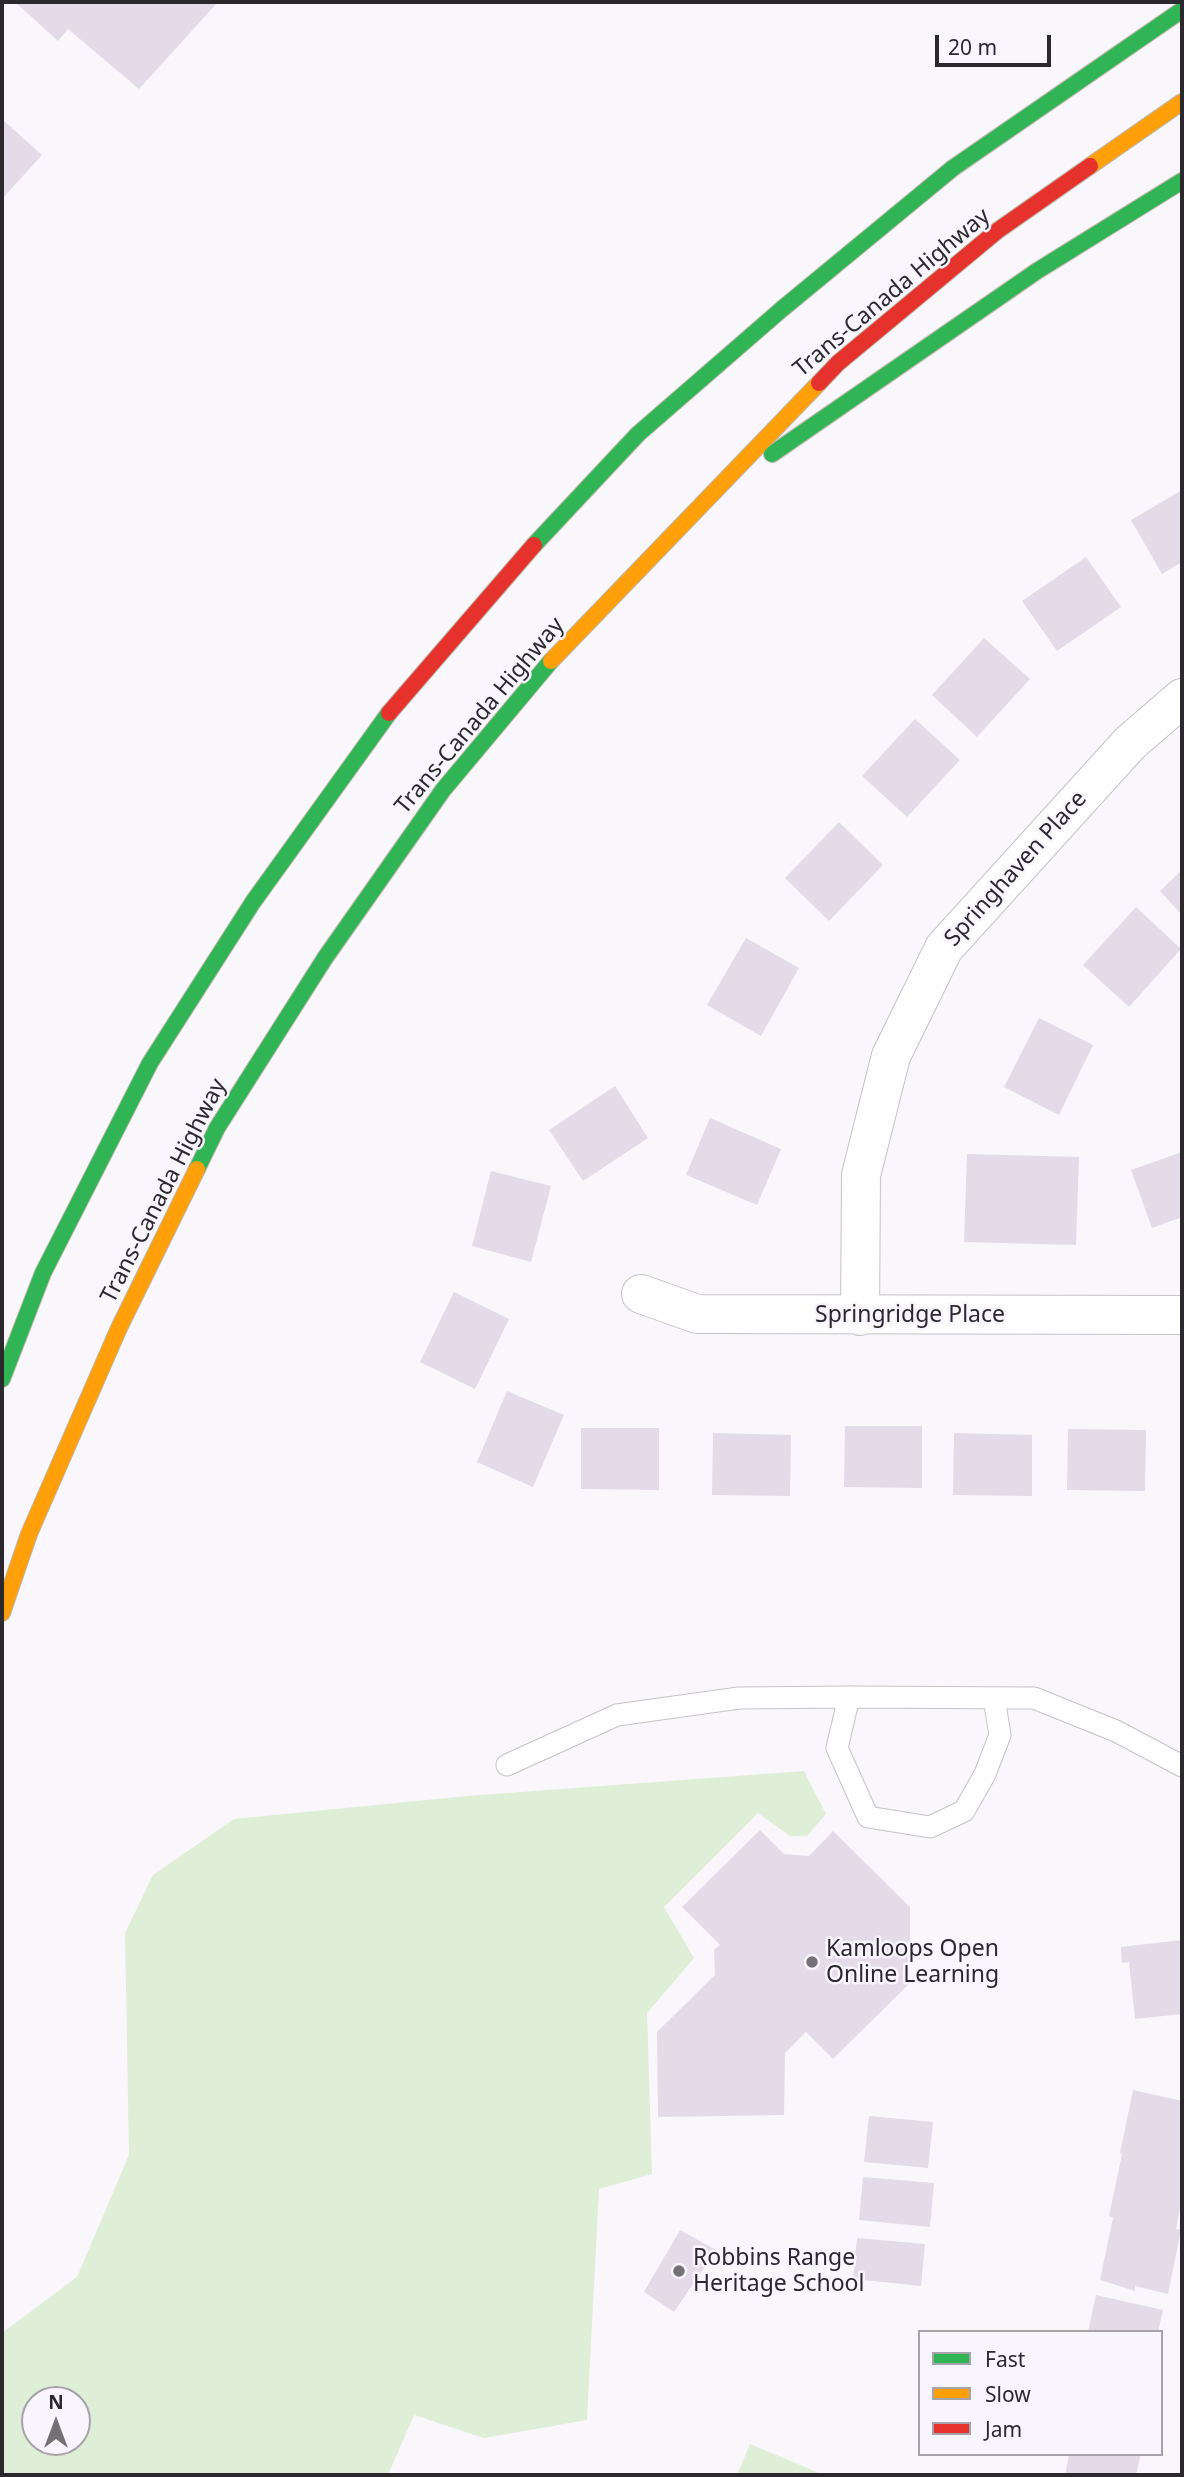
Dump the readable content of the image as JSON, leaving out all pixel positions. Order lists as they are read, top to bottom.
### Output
{
  "streets": {
    "highway": ["Trans-Canada Highway"],
    "street": ["Springhaven Place", "Springridge Place"]
  },
  "crossings": [
    ["Springhaven Place", "Springridge Place"]
  ],
  "places": ["Kamloops Open Online Learning", "Robbins Range Heritage School"],
  "legend": ["Fast", "Slow", "Jam"],
  "scale_bar": "20 m",
  "north": "top"
}
